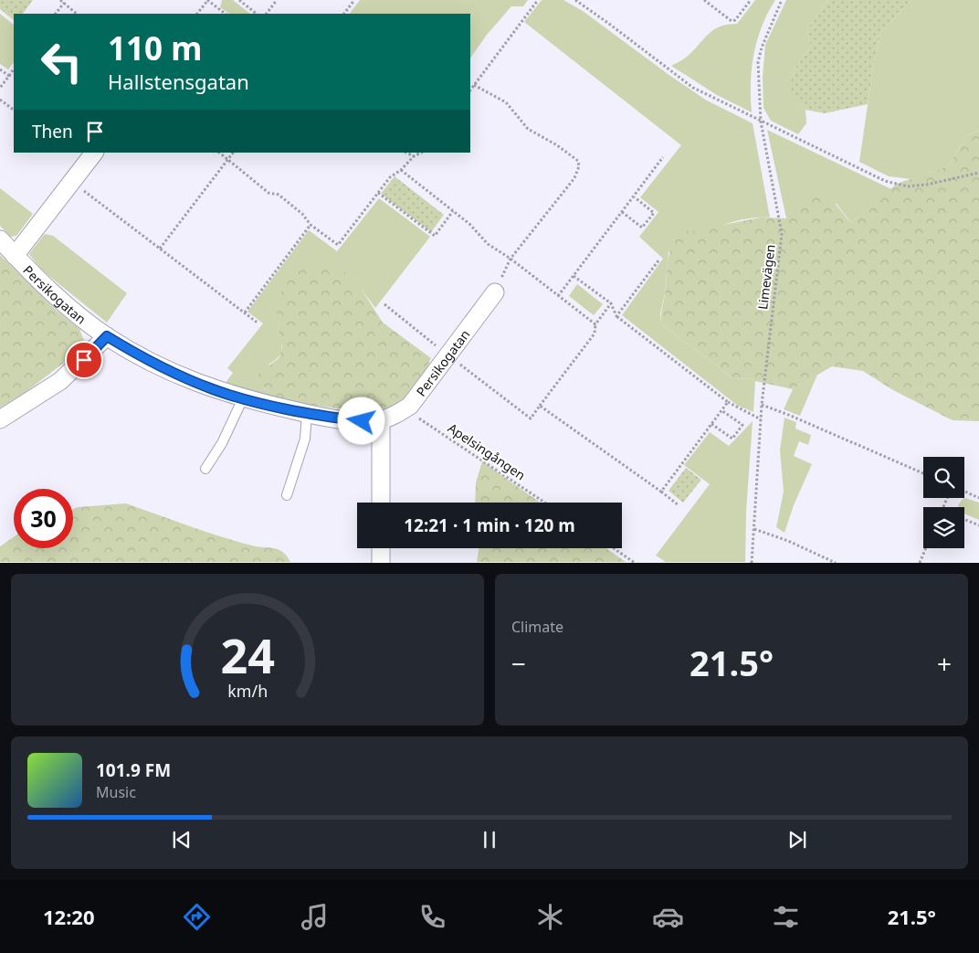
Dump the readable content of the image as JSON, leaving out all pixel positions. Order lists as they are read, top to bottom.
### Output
{
  "streets": {
    "street": ["Persikogatan"],
    "path": ["Limevägen", "Apelsingången"]
  },
  "crossings": [
    ["Persikogatan", "Apelsingången"]
  ],
  "page": {
    "turn": ["110 m", "Hallstensgatan"],
    "then": "Then",
    "limit": "30",
    "trip": "12:21 · 1 min · 120 m",
    "tile": "Climate",
    "heat": ["−", "21.5°", "+"],
    "song": ["101.9 FM", "Music"],
    "tabs": ["12:20", "21.5°"],
    "gauge": ["24", "km/h"]
  }
}
